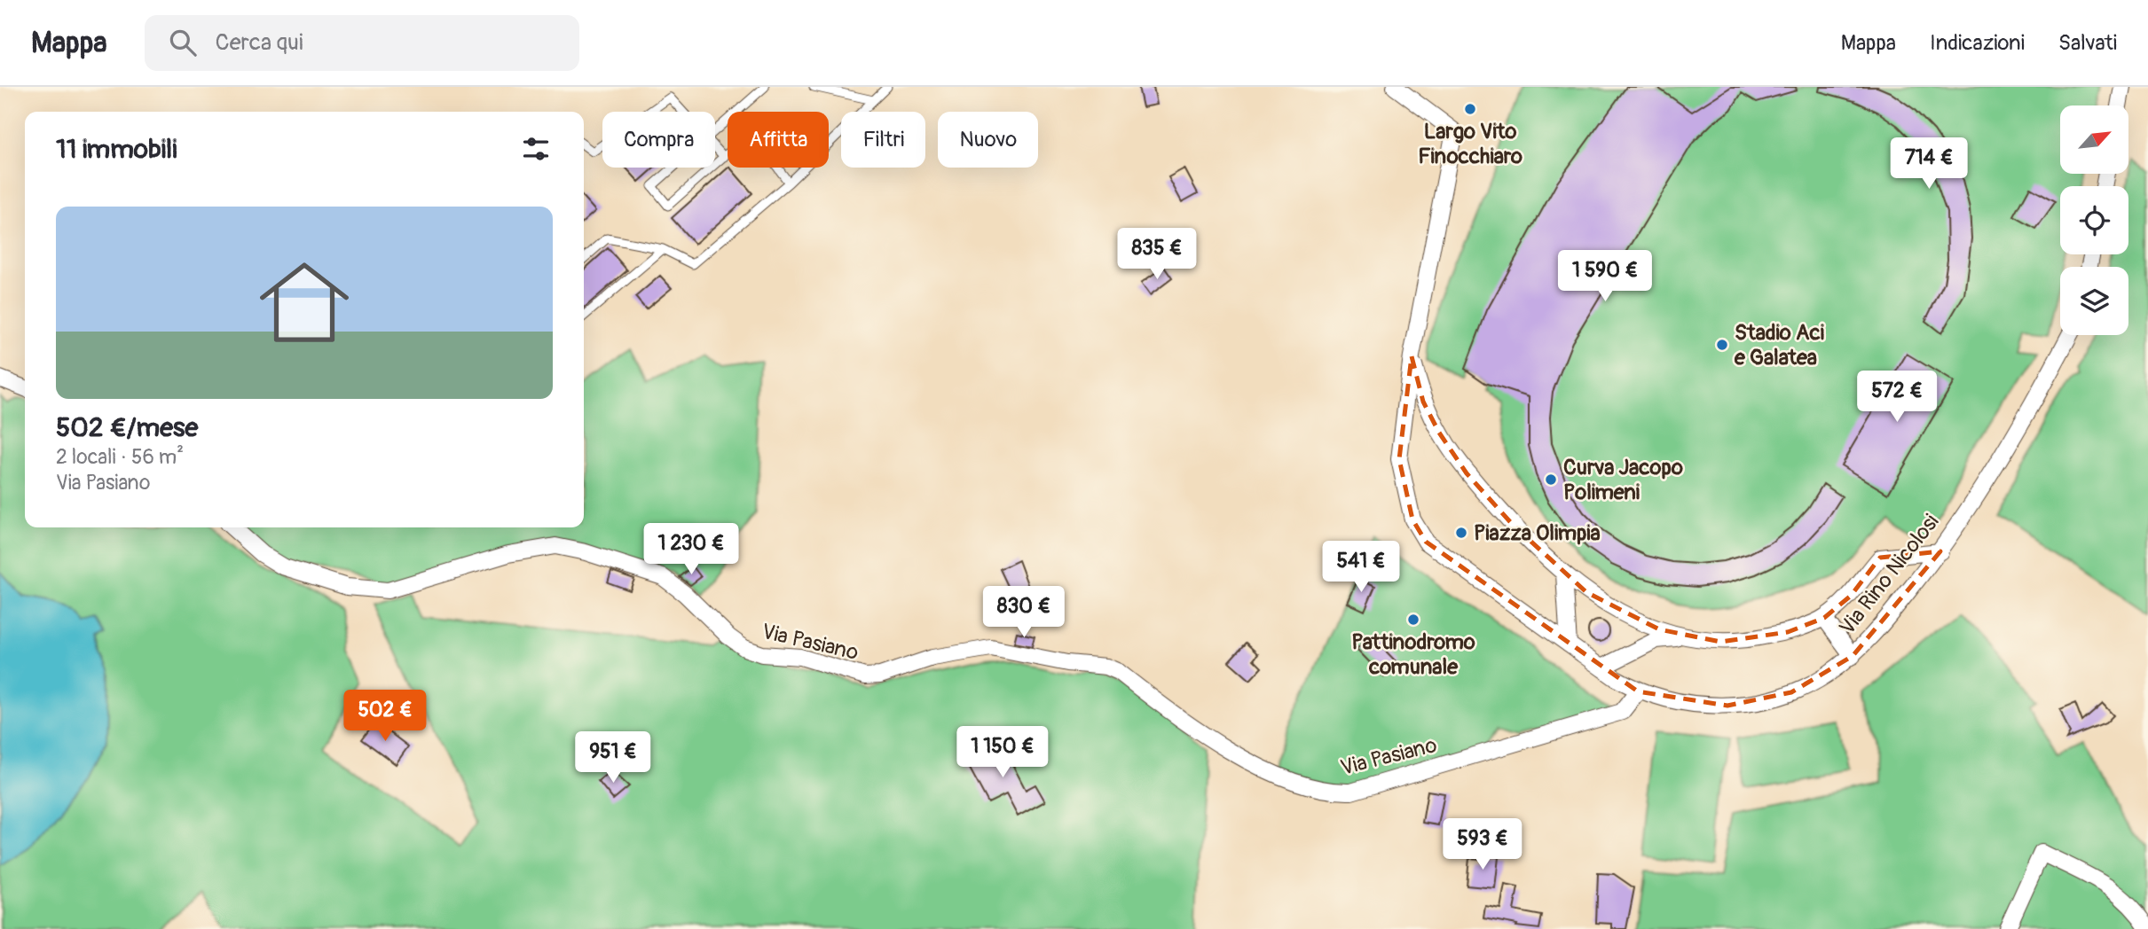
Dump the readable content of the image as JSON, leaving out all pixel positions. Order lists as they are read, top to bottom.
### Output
{
  "streets": {
    "street": ["Via Rino Nicolosi", "Via Pasiano"]
  },
  "crossings": [
    ["Via Rino Nicolosi", "Via Pasiano"]
  ],
  "places": [
    "Largo Vito Finocchiaro",
    "Stadio Aci e Galatea",
    "Curva Jacopo Polimeni",
    "Piazza Olimpia",
    "Pattinodromo comunale"
  ],
  "north": "top right",
  "page": {
    "header": "Mappa",
    "search": "Cerca qui",
    "nav": ["Mappa", "Indicazioni", "Salvati"],
    "chip": [
      "Compra",
      "Affitta",
      "Filtri",
      "Nuovo"
    ],
    "heading": "11 immobili",
    "price": [
      "714 €",
      "835 €",
      "1 590 €",
      "572 €",
      "1 230 €",
      "541 €",
      "830 €",
      "502 €",
      "1 150 €",
      "951 €",
      "593 €"
    ],
    "list": [
      {
        "name": "502 €/mese",
        "note": "2 locali · 56 m² · Via Pasiano"
      }
    ]
  }
}
